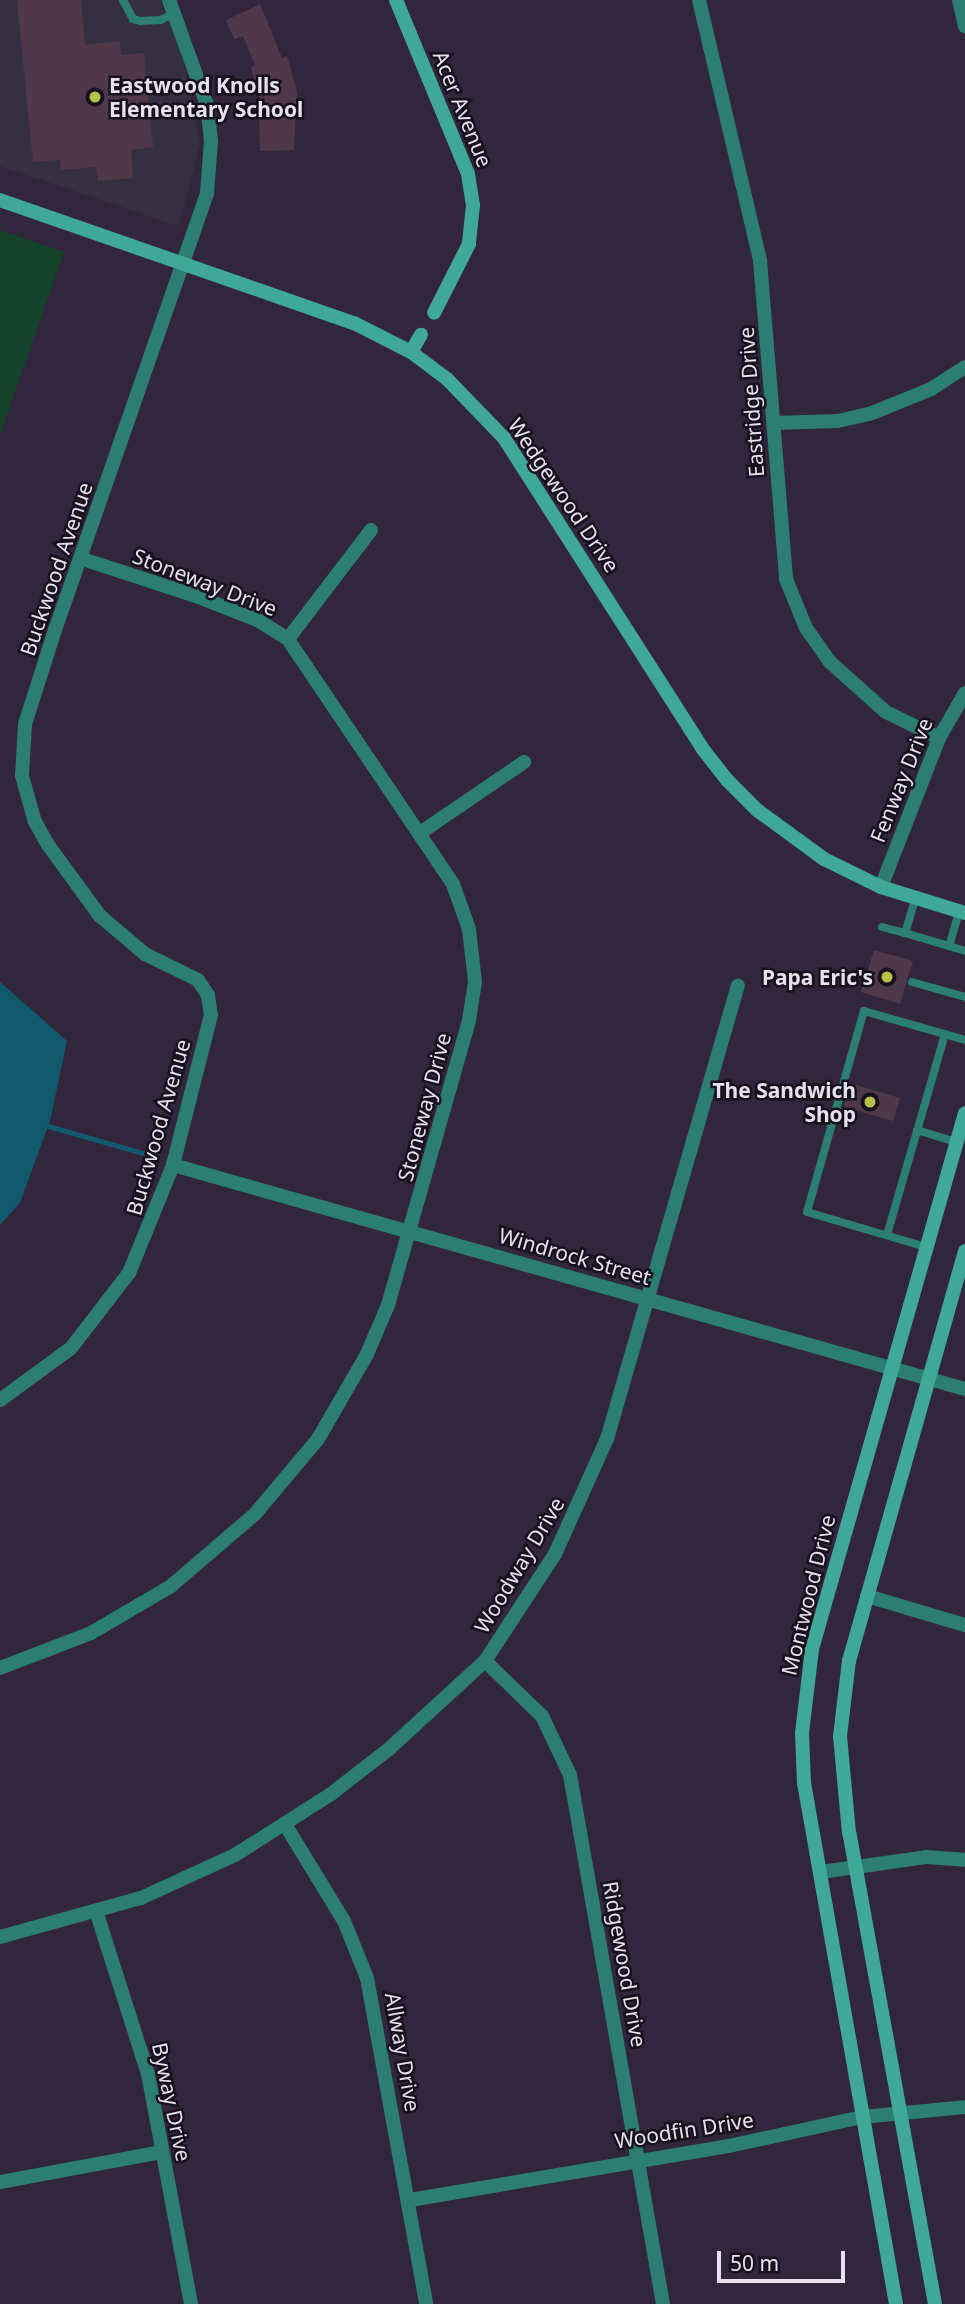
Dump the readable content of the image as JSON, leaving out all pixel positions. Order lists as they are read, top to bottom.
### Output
{
  "streets": {
    "main road": ["Acer Avenue", "Wedgewood Drive", "Montwood Drive"],
    "street": [
      "Eastridge Drive",
      "Buckwood Avenue",
      "Stoneway Drive",
      "Fenway Drive",
      "Windrock Street",
      "Woodway Drive",
      "Ridgewood Drive",
      "Allway Drive",
      "Byway Drive",
      "Woodfin Drive"
    ]
  },
  "crossings": [
    ["Eastridge Drive", "Fenway Drive"],
    ["Wedgewood Drive", "Buckwood Avenue"],
    ["Wedgewood Drive", "Fenway Drive"],
    ["Buckwood Avenue", "Stoneway Drive"],
    ["Buckwood Avenue", "Windrock Street"],
    ["Stoneway Drive", "Windrock Street"],
    ["Windrock Street", "Woodway Drive"],
    ["Windrock Street", "Montwood Drive"],
    ["Woodway Drive", "Ridgewood Drive"],
    ["Woodway Drive", "Allway Drive"],
    ["Woodway Drive", "Byway Drive"],
    ["Montwood Drive", "Woodfin Drive"],
    ["Ridgewood Drive", "Woodfin Drive"],
    ["Allway Drive", "Woodfin Drive"]
  ],
  "places": ["Eastwood Knolls Elementary School", "Papa Eric's", "The Sandwich Shop"],
  "scale_bar": "50 m"
}
